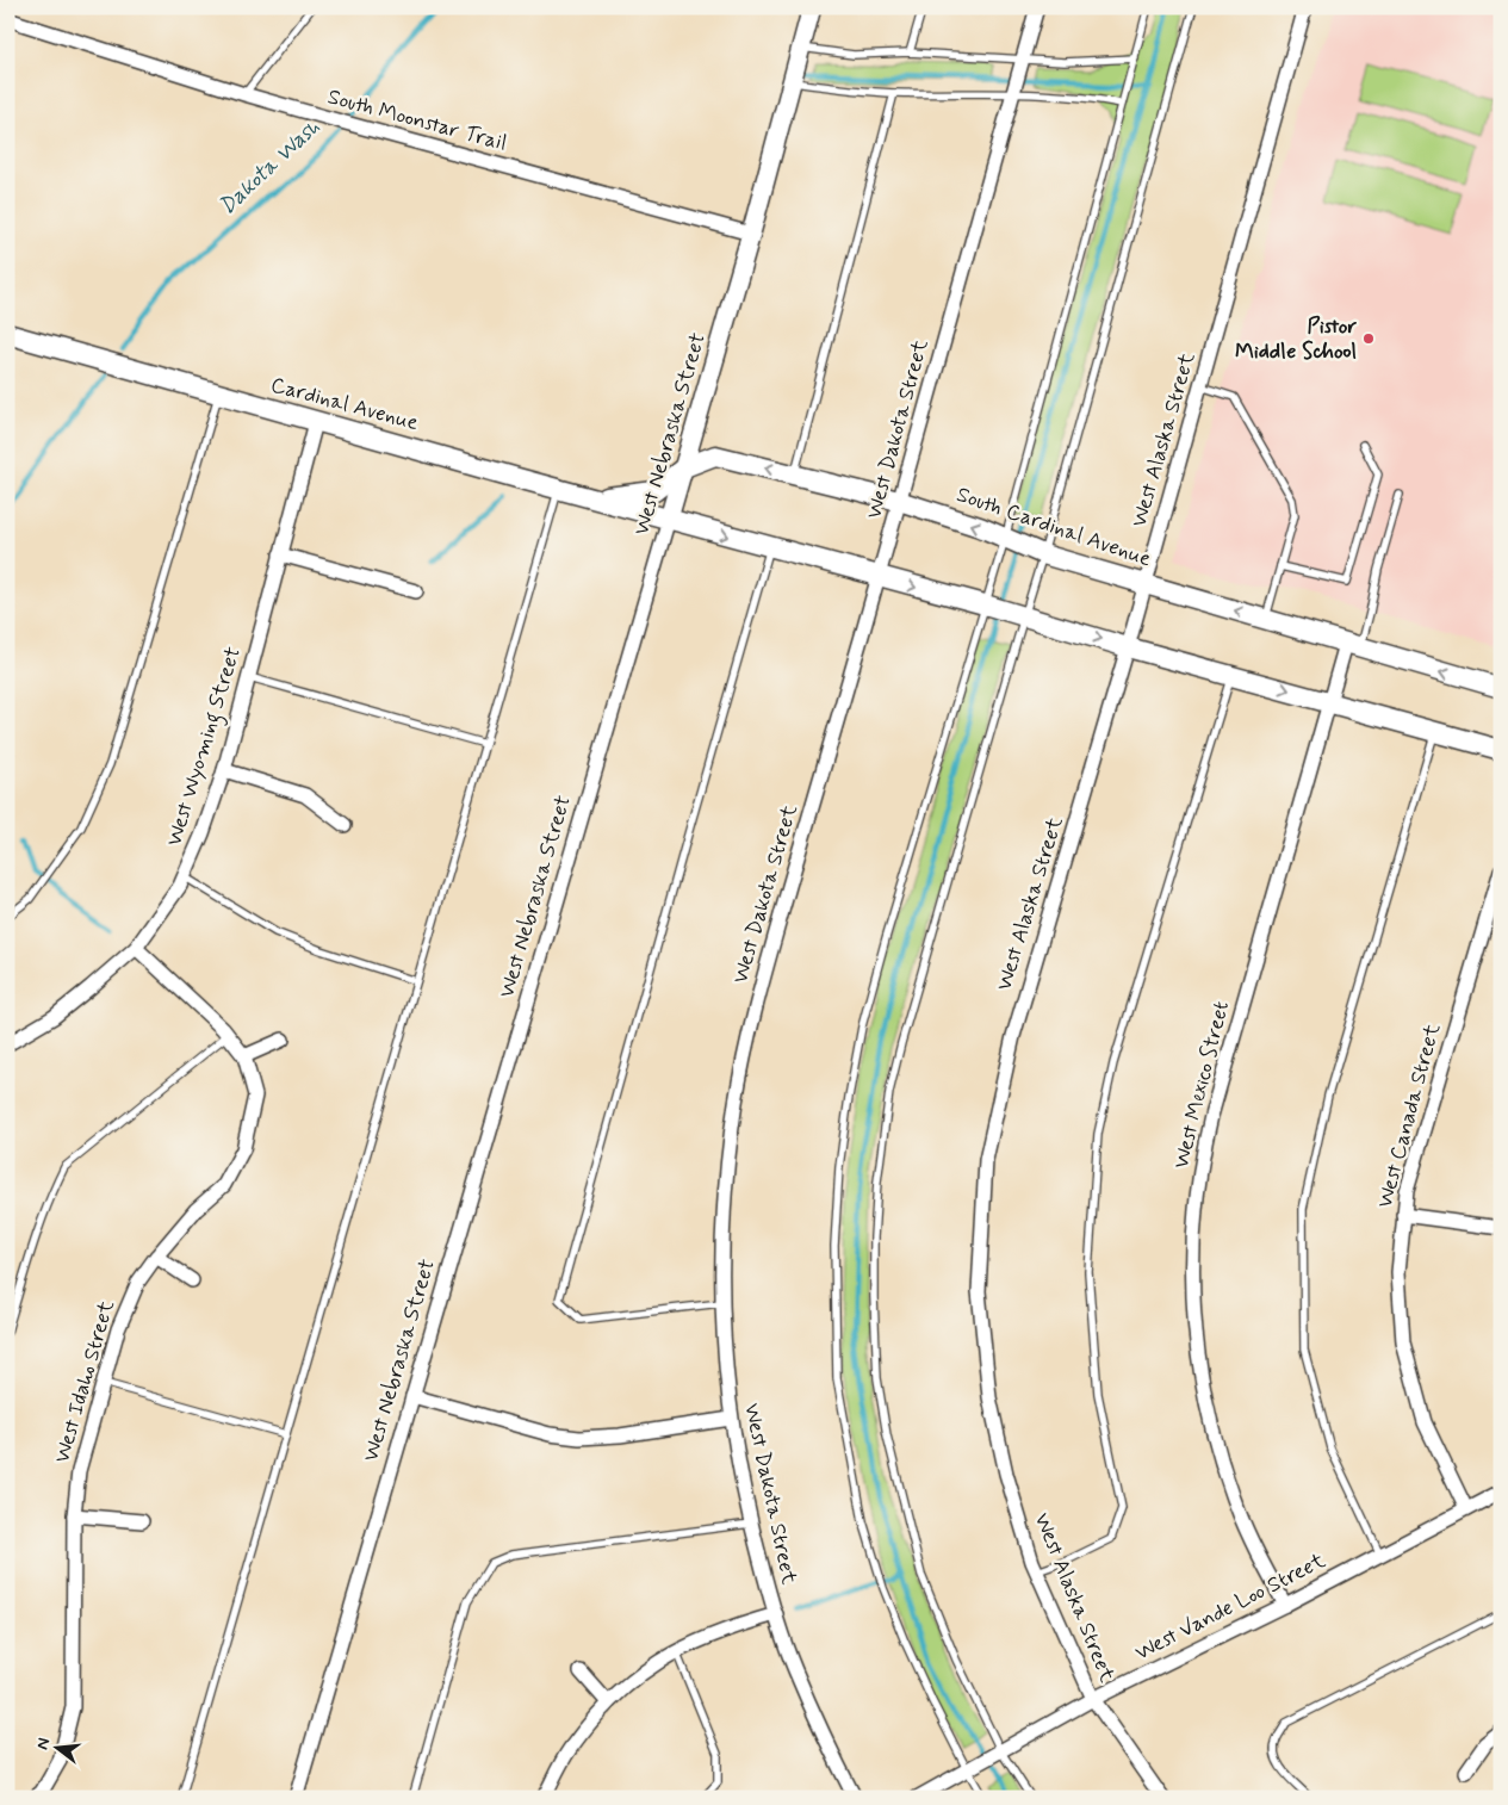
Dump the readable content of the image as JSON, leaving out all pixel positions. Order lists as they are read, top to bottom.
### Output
{
  "streets": {
    "main road": ["Cardinal Avenue", "South Cardinal Avenue"],
    "street": [
      "South Moonstar Trail",
      "West Dakota Street",
      "West Nebraska Street",
      "West Alaska Street",
      "West Wyoming Street",
      "West Mexico Street",
      "West Canada Street",
      "West Idaho Street",
      "West Vande Loo Street"
    ]
  },
  "crossings": [
    ["South Moonstar Trail", "West Nebraska Street"],
    ["Cardinal Avenue", "West Nebraska Street"],
    ["Cardinal Avenue", "South Cardinal Avenue"],
    ["Cardinal Avenue", "West Wyoming Street"],
    ["West Dakota Street", "South Cardinal Avenue"],
    ["West Nebraska Street", "South Cardinal Avenue"],
    ["West Alaska Street", "South Cardinal Avenue"],
    ["West Alaska Street", "West Vande Loo Street"],
    ["South Cardinal Avenue", "West Mexico Street"],
    ["West Wyoming Street", "West Idaho Street"],
    ["West Mexico Street", "West Vande Loo Street"],
    ["West Canada Street", "West Vande Loo Street"]
  ],
  "water": ["Dakota Wash"],
  "places": ["Pistor Middle School"],
  "north": "left"
}
